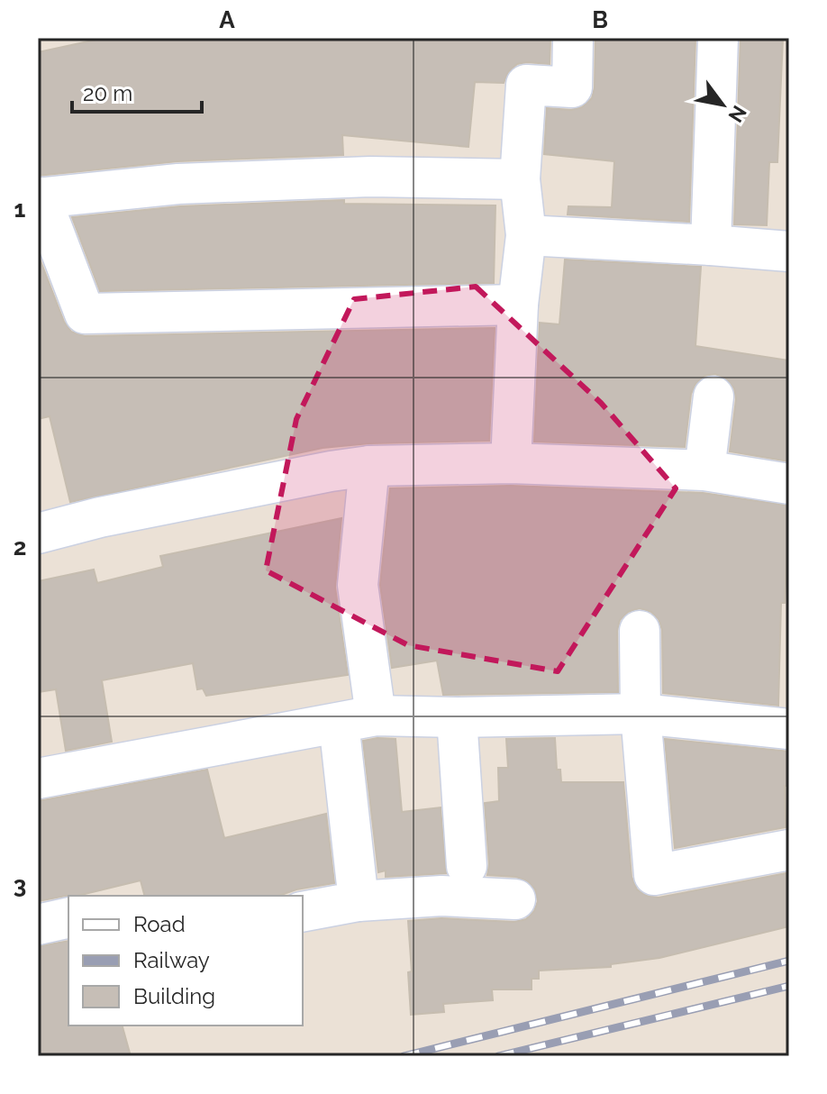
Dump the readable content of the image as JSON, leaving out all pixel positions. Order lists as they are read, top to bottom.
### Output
{
  "legend": ["Road", "Railway", "Building"],
  "scale_bar": "20 m",
  "north": "bottom right",
  "grid": {
    "columns": ["A", "B"],
    "rows": ["1", "2", "3"]
  }
}
